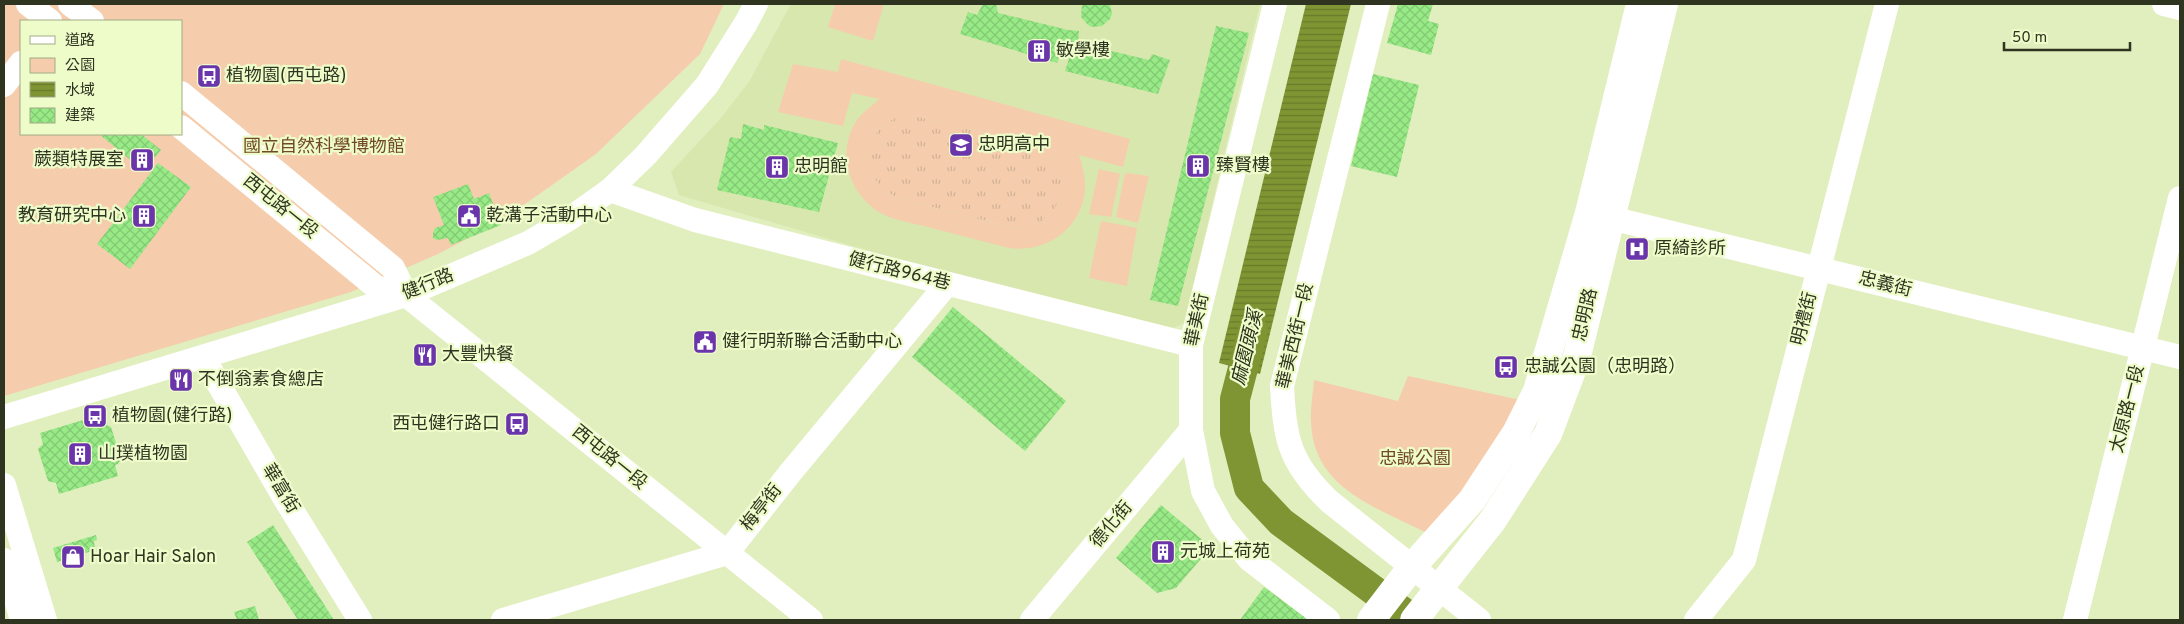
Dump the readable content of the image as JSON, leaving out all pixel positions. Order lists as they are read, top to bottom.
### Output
{
  "streets": {
    "main road": ["忠明路"],
    "street": [
      "西屯路一段",
      "健行路964巷",
      "健行路",
      "忠義街",
      "明禮街",
      "華美街",
      "華美西街一段",
      "太原路一段",
      "華富街",
      "梅亭街",
      "德化街"
    ]
  },
  "crossings": [
    ["西屯路一段", "健行路"],
    ["西屯路一段", "梅亭街"],
    ["健行路964巷", "健行路"],
    ["健行路964巷", "華美街"],
    ["健行路964巷", "梅亭街"],
    ["健行路", "華富街"],
    ["忠義街", "忠明路"],
    ["忠義街", "明禮街"],
    ["忠義街", "太原路一段"],
    ["忠明路", "華美西街一段"],
    ["華美街", "德化街"]
  ],
  "water": ["麻園頭溪"],
  "parks": ["國立自然科學博物館", "忠誠公園"],
  "places": {
    "building": [
      "敏學樓",
      "蕨類特展室",
      "臻賢樓",
      "忠明館",
      "教育研究中心",
      "山璞植物園",
      "元城上荷苑"
    ],
    "bus stop": [
      "植物園(西屯路)",
      "忠誠公園（忠明路）",
      "植物園(健行路)",
      "西屯健行路口"
    ],
    "school or university": ["忠明高中"],
    "public building": ["乾溝子活動中心", "健行明新聯合活動中心"],
    "hospital": ["原綺診所"],
    "restaurant": ["大豐快餐", "不倒翁素食總店"],
    "shop": ["Hoar Hair Salon"]
  },
  "legend": [
    "道路",
    "公園",
    "水域",
    "建築"
  ],
  "scale_bar": "50 m"
}
